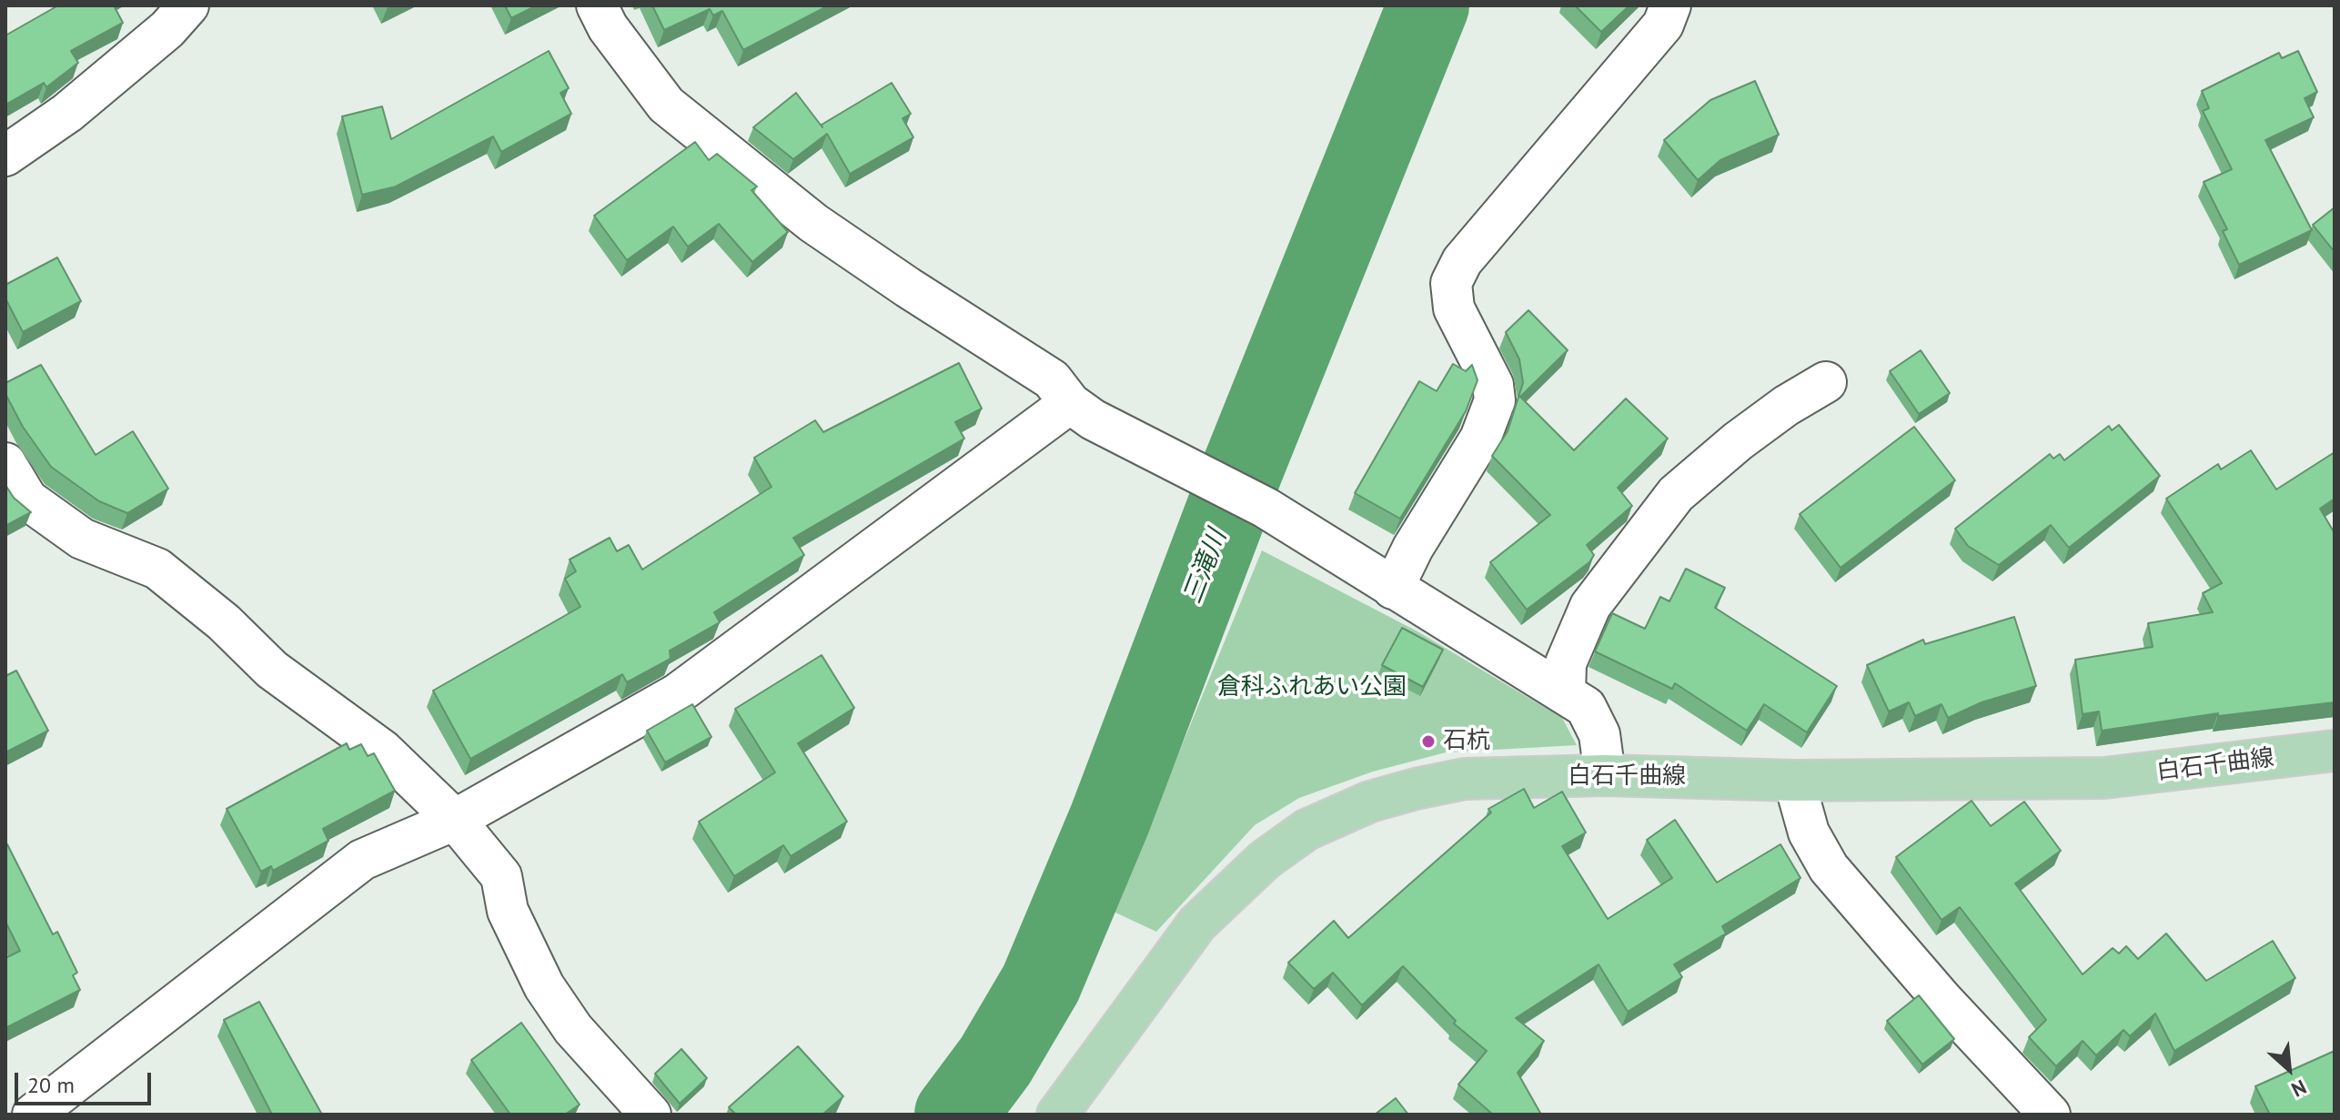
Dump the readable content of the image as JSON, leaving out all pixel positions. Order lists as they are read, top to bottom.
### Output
{
  "streets": {
    "main road": ["白石千曲線"]
  },
  "water": ["三滝川"],
  "parks": ["倉科ふれあい公園"],
  "places": ["石杭"],
  "scale_bar": "20 m",
  "north": "bottom right"
}
